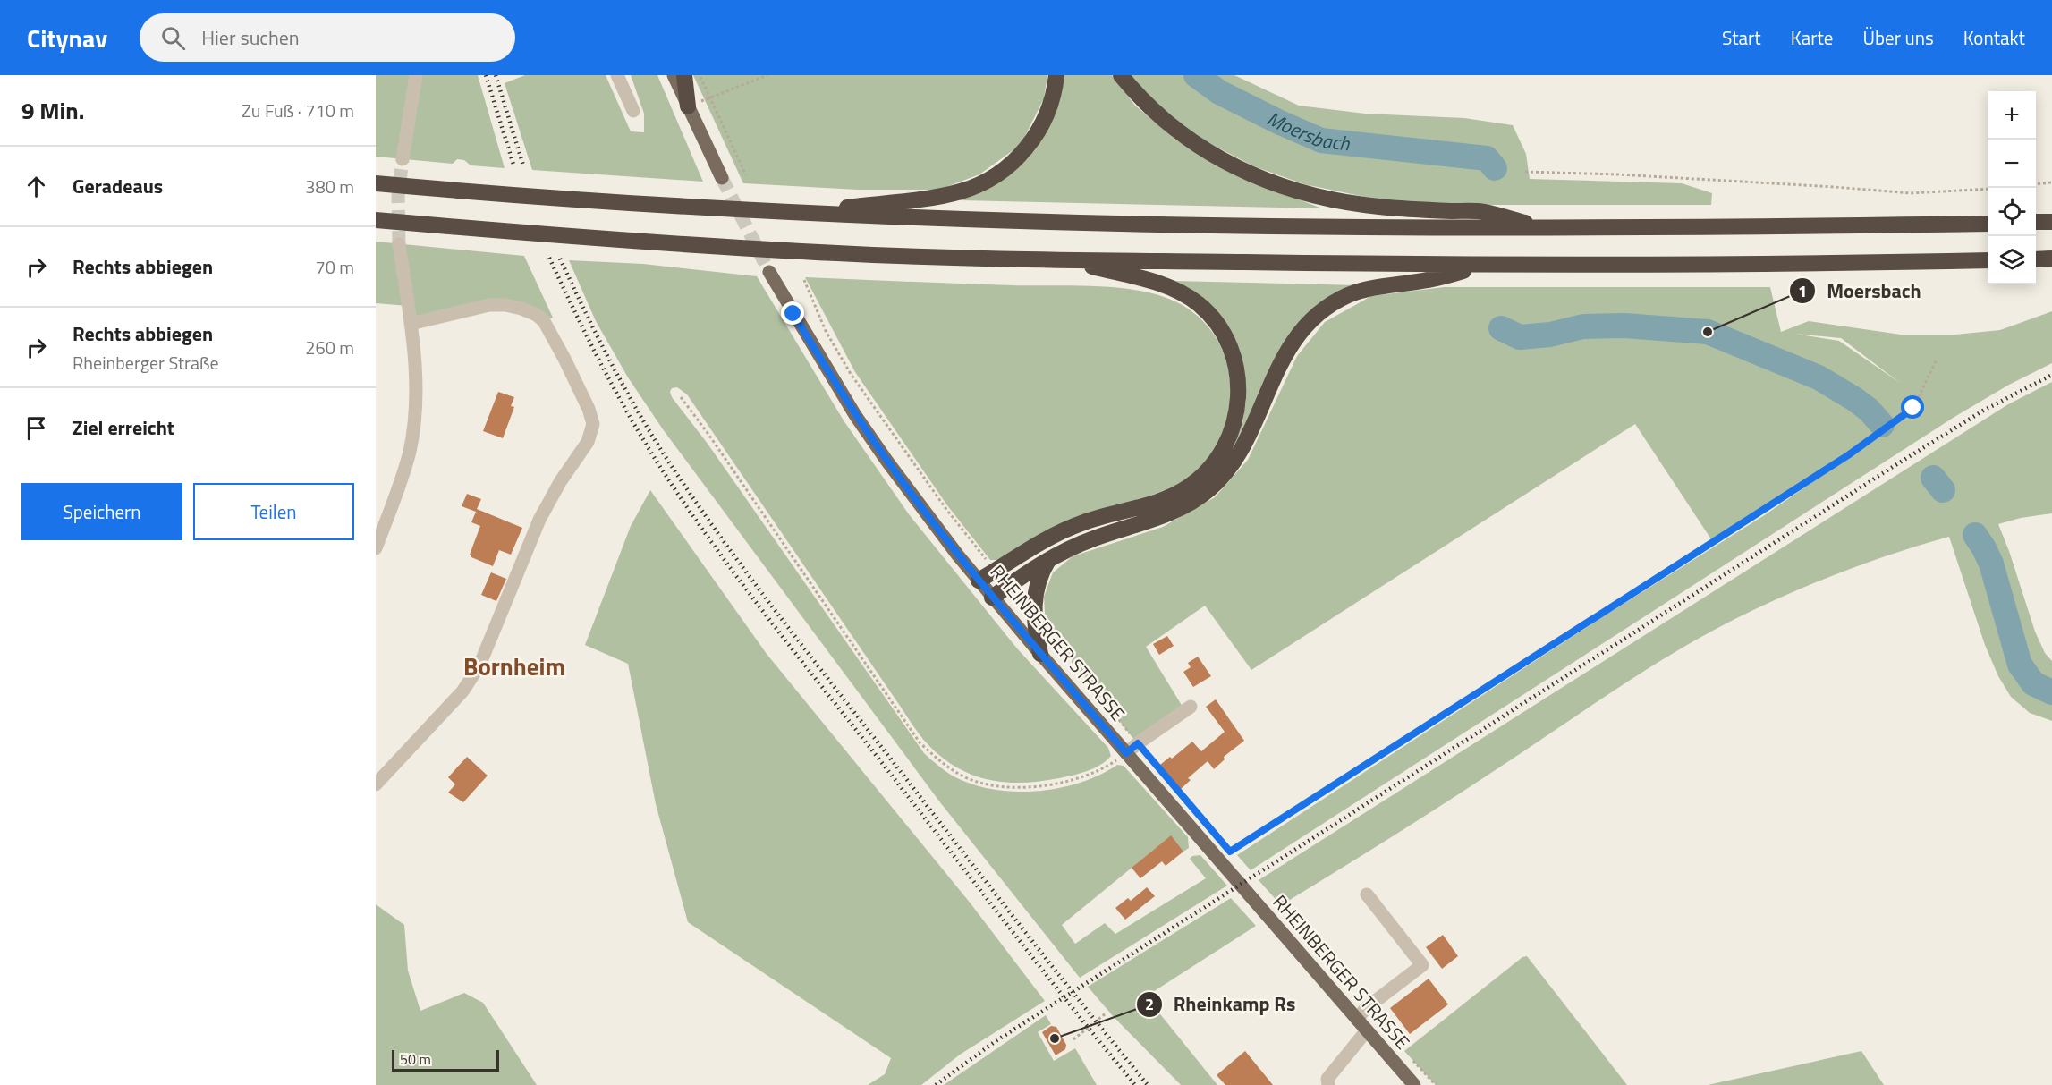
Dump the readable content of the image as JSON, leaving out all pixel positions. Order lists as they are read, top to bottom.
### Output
{
  "streets": {
    "main road": ["RHEINBERGER STRASSE"]
  },
  "districts": ["Bornheim"],
  "water": ["Moersbach"],
  "places": ["Moersbach", "Rheinkamp Rs"],
  "scale_bar": "50 m",
  "page": {
    "header": "Citynav",
    "search": "Hier suchen",
    "nav": [
      "Start",
      "Karte",
      "Über uns",
      "Kontakt"
    ],
    "heading": ["9 Min.", "Zu Fuß · 710 m"],
    "map_buttons": ["+", "−"],
    "list": [
      ["Geradeaus", "380 m"],
      ["Rechts abbiegen", "70 m"],
      ["Rechts abbiegen", "Rheinberger Straße", "260 m"],
      "Ziel erreicht"
    ],
    "buttons": ["Speichern", "Teilen"],
    "scale": "50 m"
  }
}
